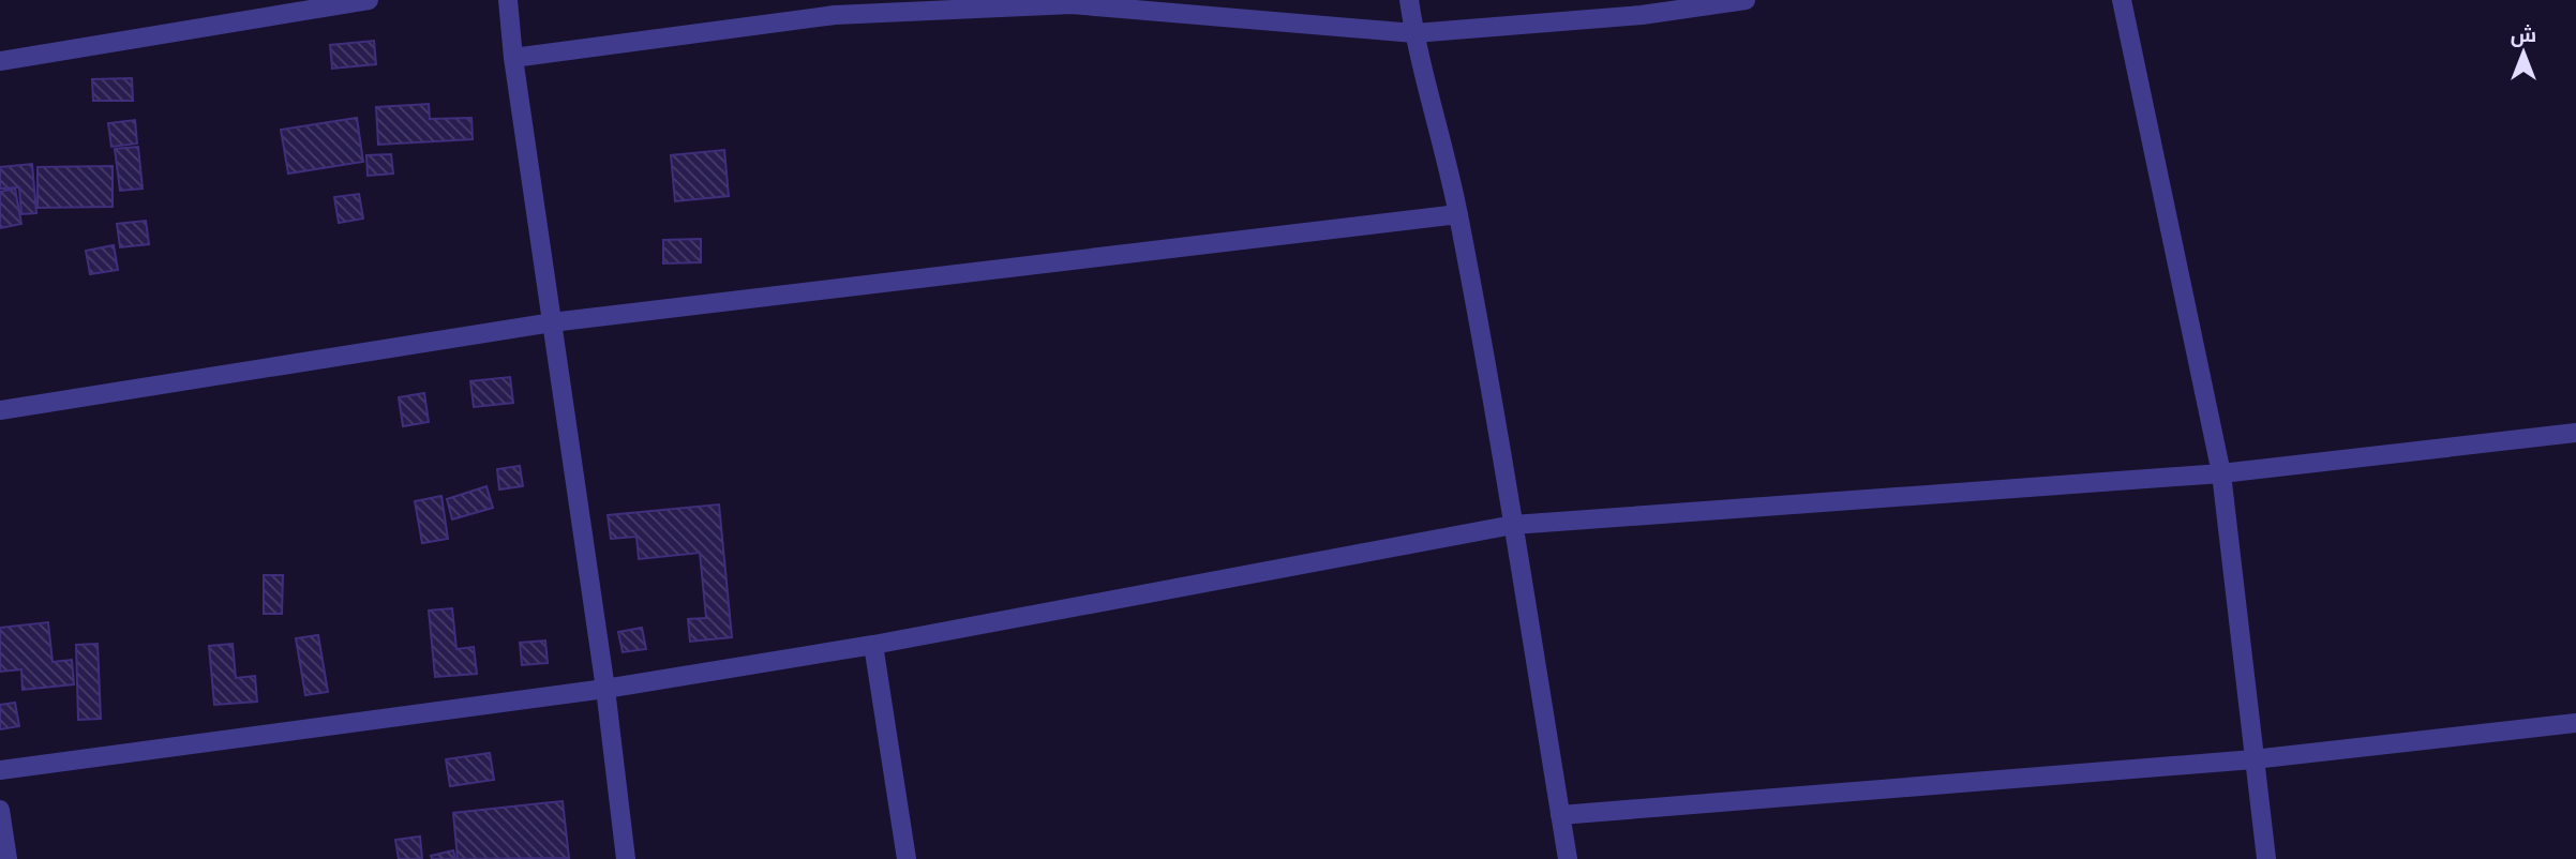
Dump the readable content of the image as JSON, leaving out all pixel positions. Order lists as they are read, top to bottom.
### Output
{
  "north": "top"
}
